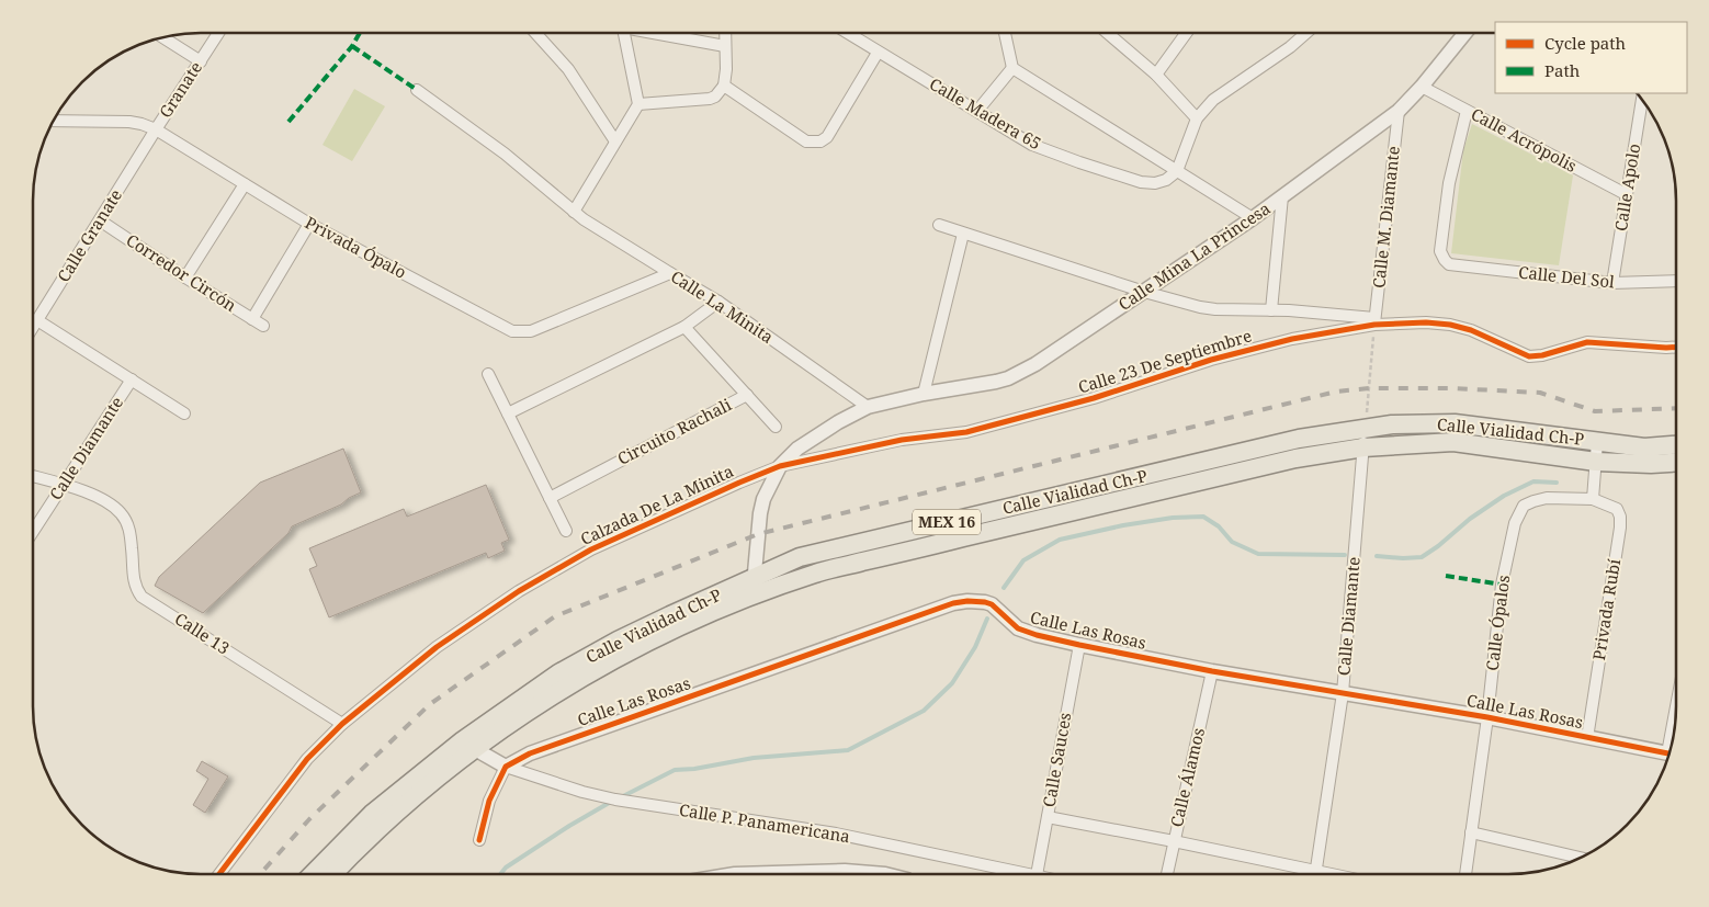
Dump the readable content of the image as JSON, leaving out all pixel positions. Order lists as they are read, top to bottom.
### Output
{
  "streets": {
    "main road": ["Calle Vialidad Ch-P", "MEX 16"],
    "street": [
      "Granate",
      "Calle Madera 65",
      "Calle Acrópolis",
      "Calle Apolo",
      "Calle M. Diamante",
      "Calle Granate",
      "Privada Ópalo",
      "Calle Mina La Princesa",
      "Corredor Circón",
      "Calle Del Sol",
      "Calle La Minita",
      "Calle 23 De Septiembre",
      "Circuito Rachali",
      "Calle Diamante",
      "Calzada De La Minita",
      "Privada Rubí",
      "Calle Ópalos",
      "Calle Las Rosas",
      "Calle 13",
      "Calle Sauces",
      "Calle Álamos",
      "Calle P. Panamericana"
    ]
  },
  "crossings": [
    ["Granate", "Calle Granate"],
    ["Granate", "Privada Ópalo"],
    ["Calle Acrópolis", "Calle Apolo"],
    ["Calle Acrópolis", "Calle Mina La Princesa"],
    ["Calle Acrópolis", "Calle Del Sol"],
    ["Calle Apolo", "Calle Del Sol"],
    ["Calle M. Diamante", "Calle Mina La Princesa"],
    ["Calle M. Diamante", "Calle 23 De Septiembre"],
    ["Calle Granate", "Privada Ópalo"],
    ["Calle Granate", "Corredor Circón"],
    ["Privada Ópalo", "Calle La Minita"],
    ["Calle Mina La Princesa", "Calle La Minita"],
    ["Calle Mina La Princesa", "Calzada De La Minita"],
    ["Calle La Minita", "Calzada De La Minita"],
    ["Calle 23 De Septiembre", "Calzada De La Minita"],
    ["Calle Vialidad Ch-P", "Calle Diamante"],
    ["Calle Vialidad Ch-P", "Calzada De La Minita"],
    ["Calle Vialidad Ch-P", "Calle P. Panamericana"],
    ["Calle Diamante", "Calle Las Rosas"],
    ["Calle Diamante", "Calle 13"],
    ["Calzada De La Minita", "Calle 13"],
    ["Privada Rubí", "Calle Ópalos"],
    ["Privada Rubí", "Calle Las Rosas"],
    ["Calle Ópalos", "Calle Las Rosas"],
    ["Calle Las Rosas", "Calle Sauces"],
    ["Calle Las Rosas", "Calle Álamos"],
    ["Calle Las Rosas", "Calle P. Panamericana"]
  ],
  "legend": ["Cycle path", "Path"]
}
